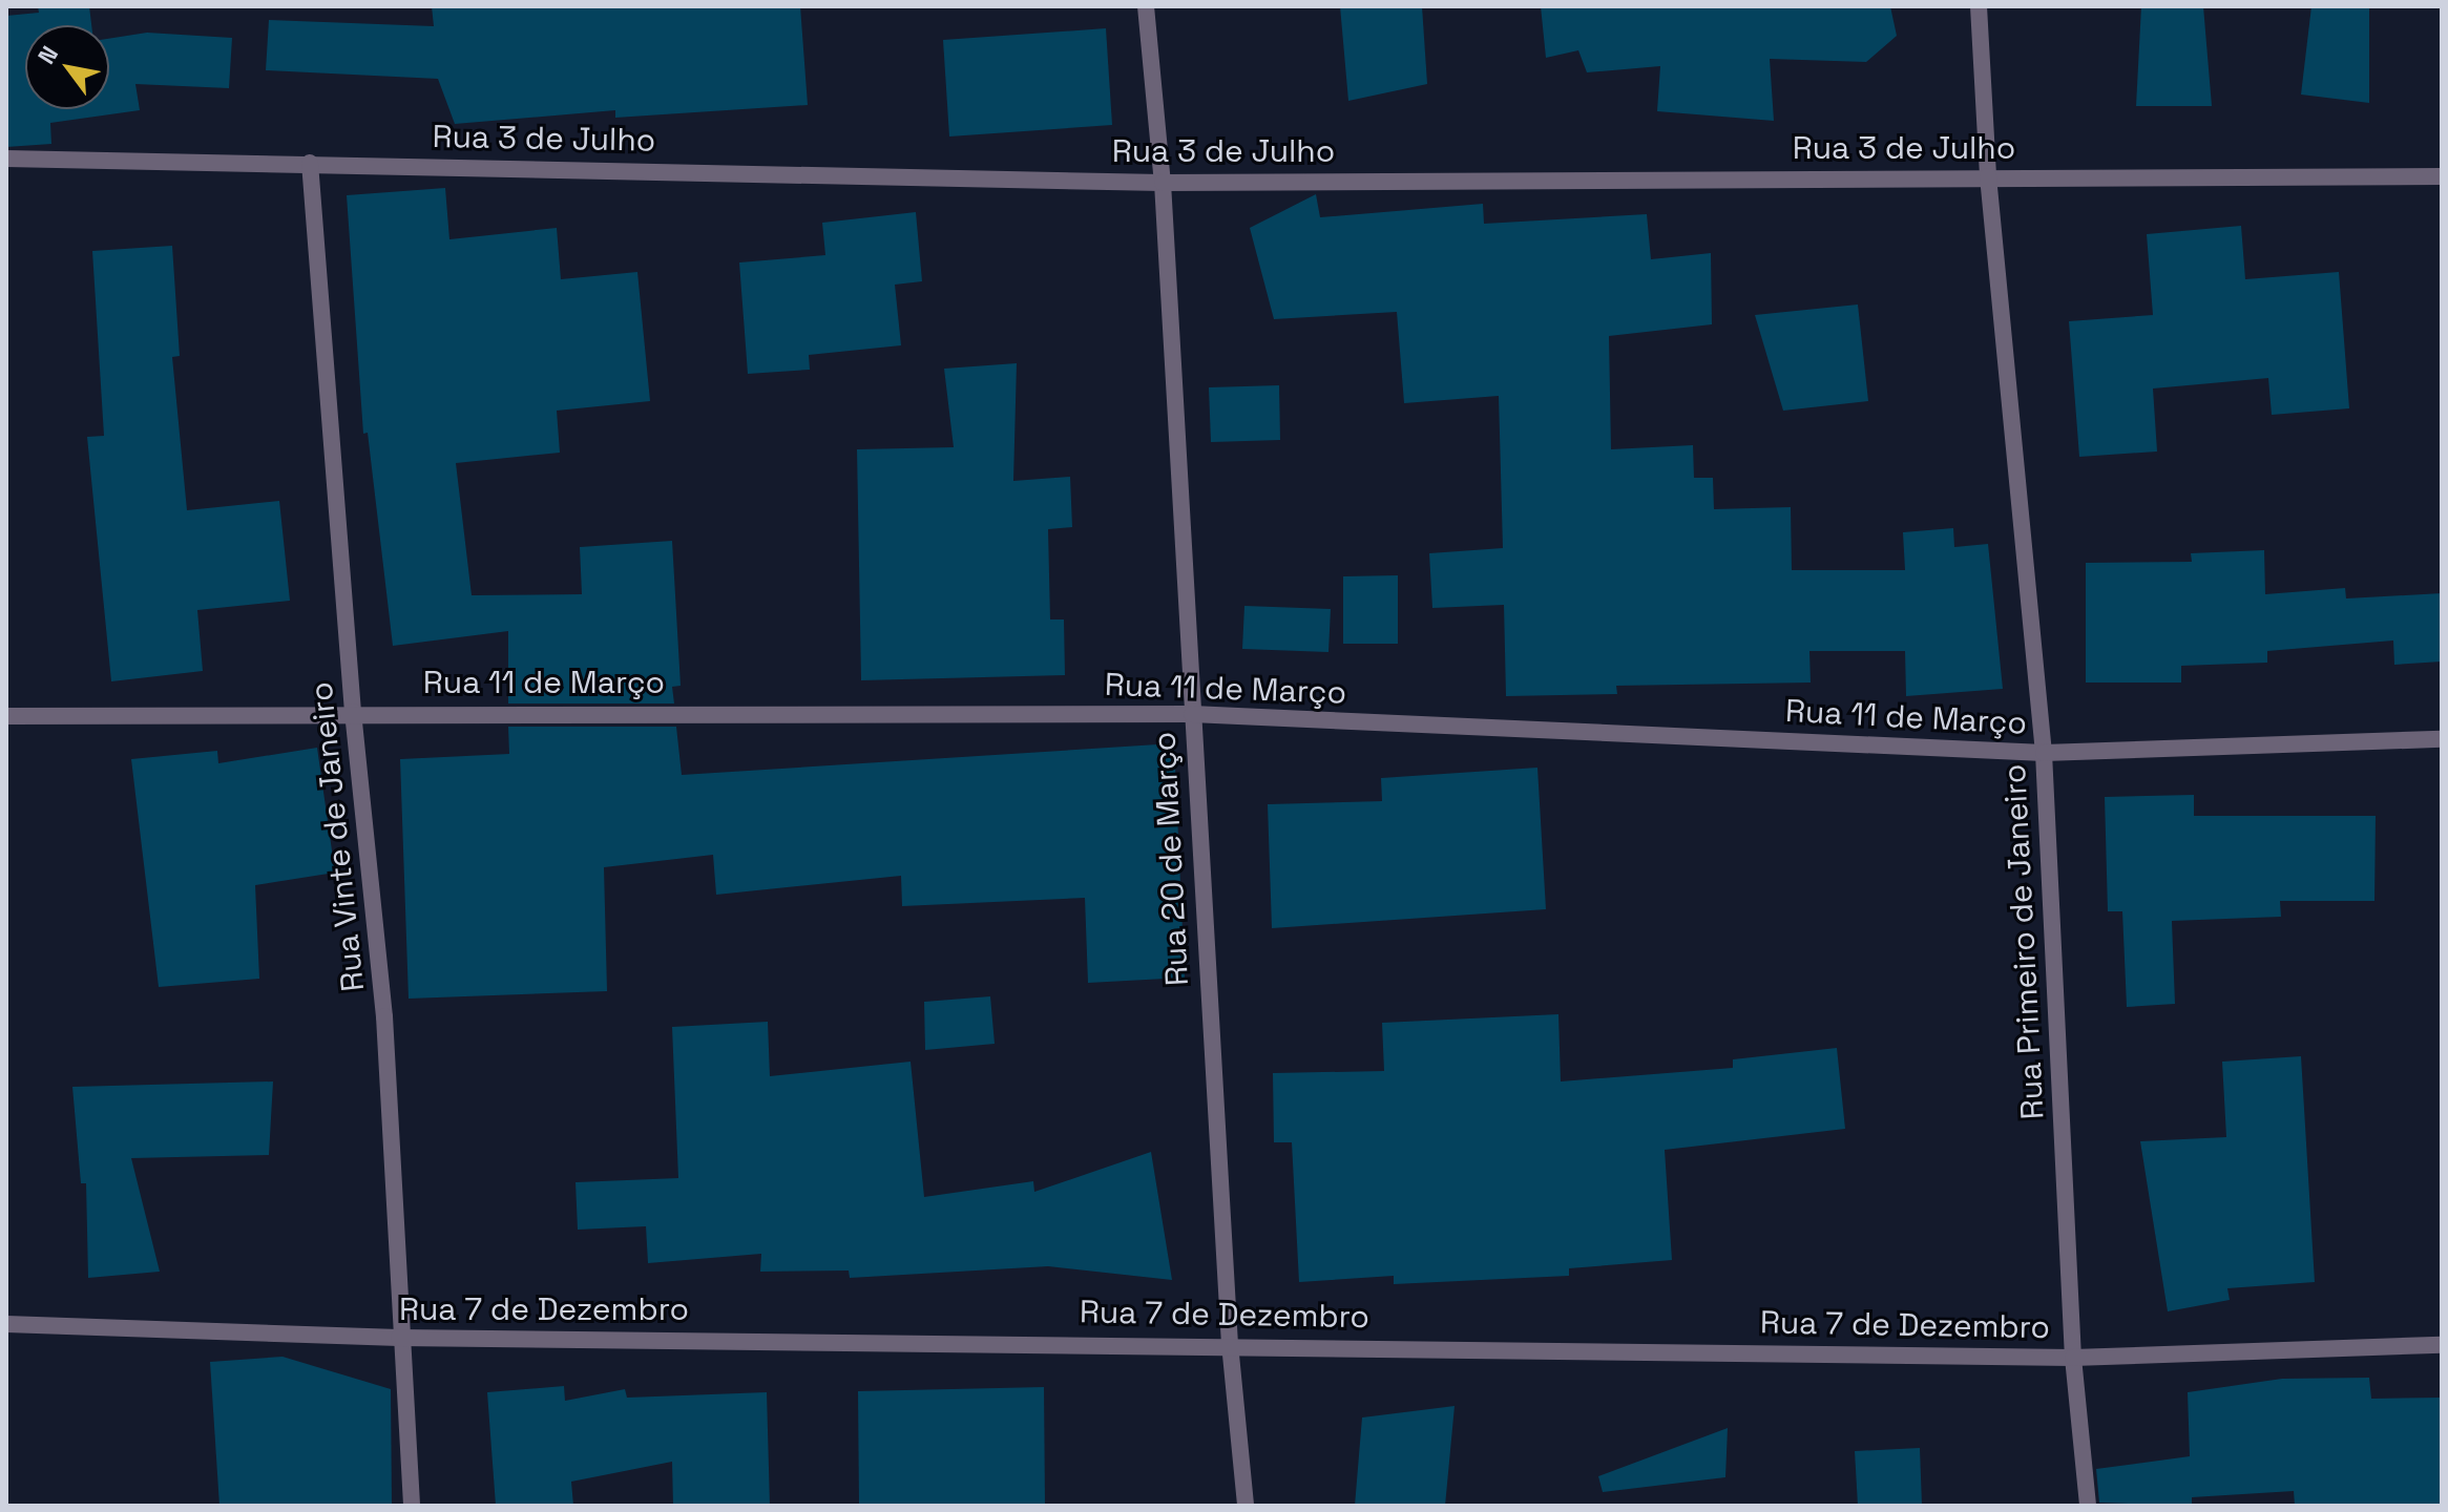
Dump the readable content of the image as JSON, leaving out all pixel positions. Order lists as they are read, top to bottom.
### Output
{
  "streets": {
    "street": [
      "Rua 3 de Julho",
      "Rua 11 de Março",
      "Rua Vinte de Janeiro",
      "Rua 20 de Março",
      "Rua Primeiro de Janeiro",
      "Rua 7 de Dezembro"
    ]
  },
  "crossings": [
    ["Rua 3 de Julho", "Rua Vinte de Janeiro"],
    ["Rua 3 de Julho", "Rua 20 de Março"],
    ["Rua 3 de Julho", "Rua Primeiro de Janeiro"],
    ["Rua 11 de Março", "Rua Vinte de Janeiro"],
    ["Rua 11 de Março", "Rua 20 de Março"],
    ["Rua 11 de Março", "Rua Primeiro de Janeiro"],
    ["Rua Vinte de Janeiro", "Rua 7 de Dezembro"],
    ["Rua 20 de Março", "Rua 7 de Dezembro"],
    ["Rua Primeiro de Janeiro", "Rua 7 de Dezembro"]
  ],
  "north": "top left"
}
